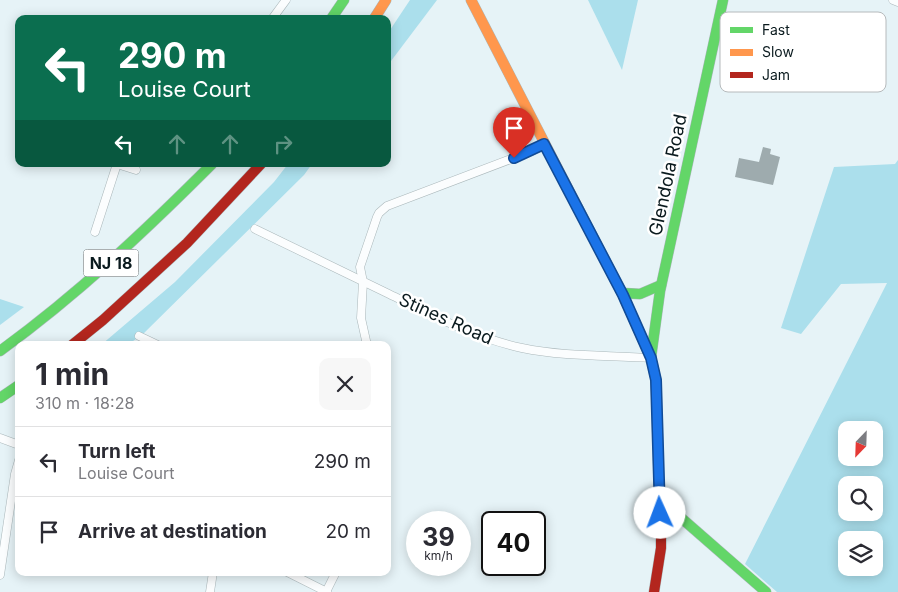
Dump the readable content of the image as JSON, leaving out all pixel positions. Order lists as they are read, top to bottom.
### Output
{
  "streets": {
    "main road": ["Glendola Road", "NJ 18"],
    "street": ["Stines Road"]
  },
  "crossings": [
    ["Glendola Road", "Stines Road"]
  ],
  "legend": ["Fast", "Slow", "Jam"],
  "north": "bottom left",
  "page": {
    "turn": ["290 m", "Louise Court"],
    "heading": ["1 min", "310 m · 18:28"],
    "list": [
      {
        "name": "Turn left",
        "note": "Louise Court",
        "value": "290 m"
      },
      {
        "name": "Arrive at destination",
        "value": "20 m"
      }
    ],
    "speed": "39 km/h",
    "limit": "40"
  }
}
